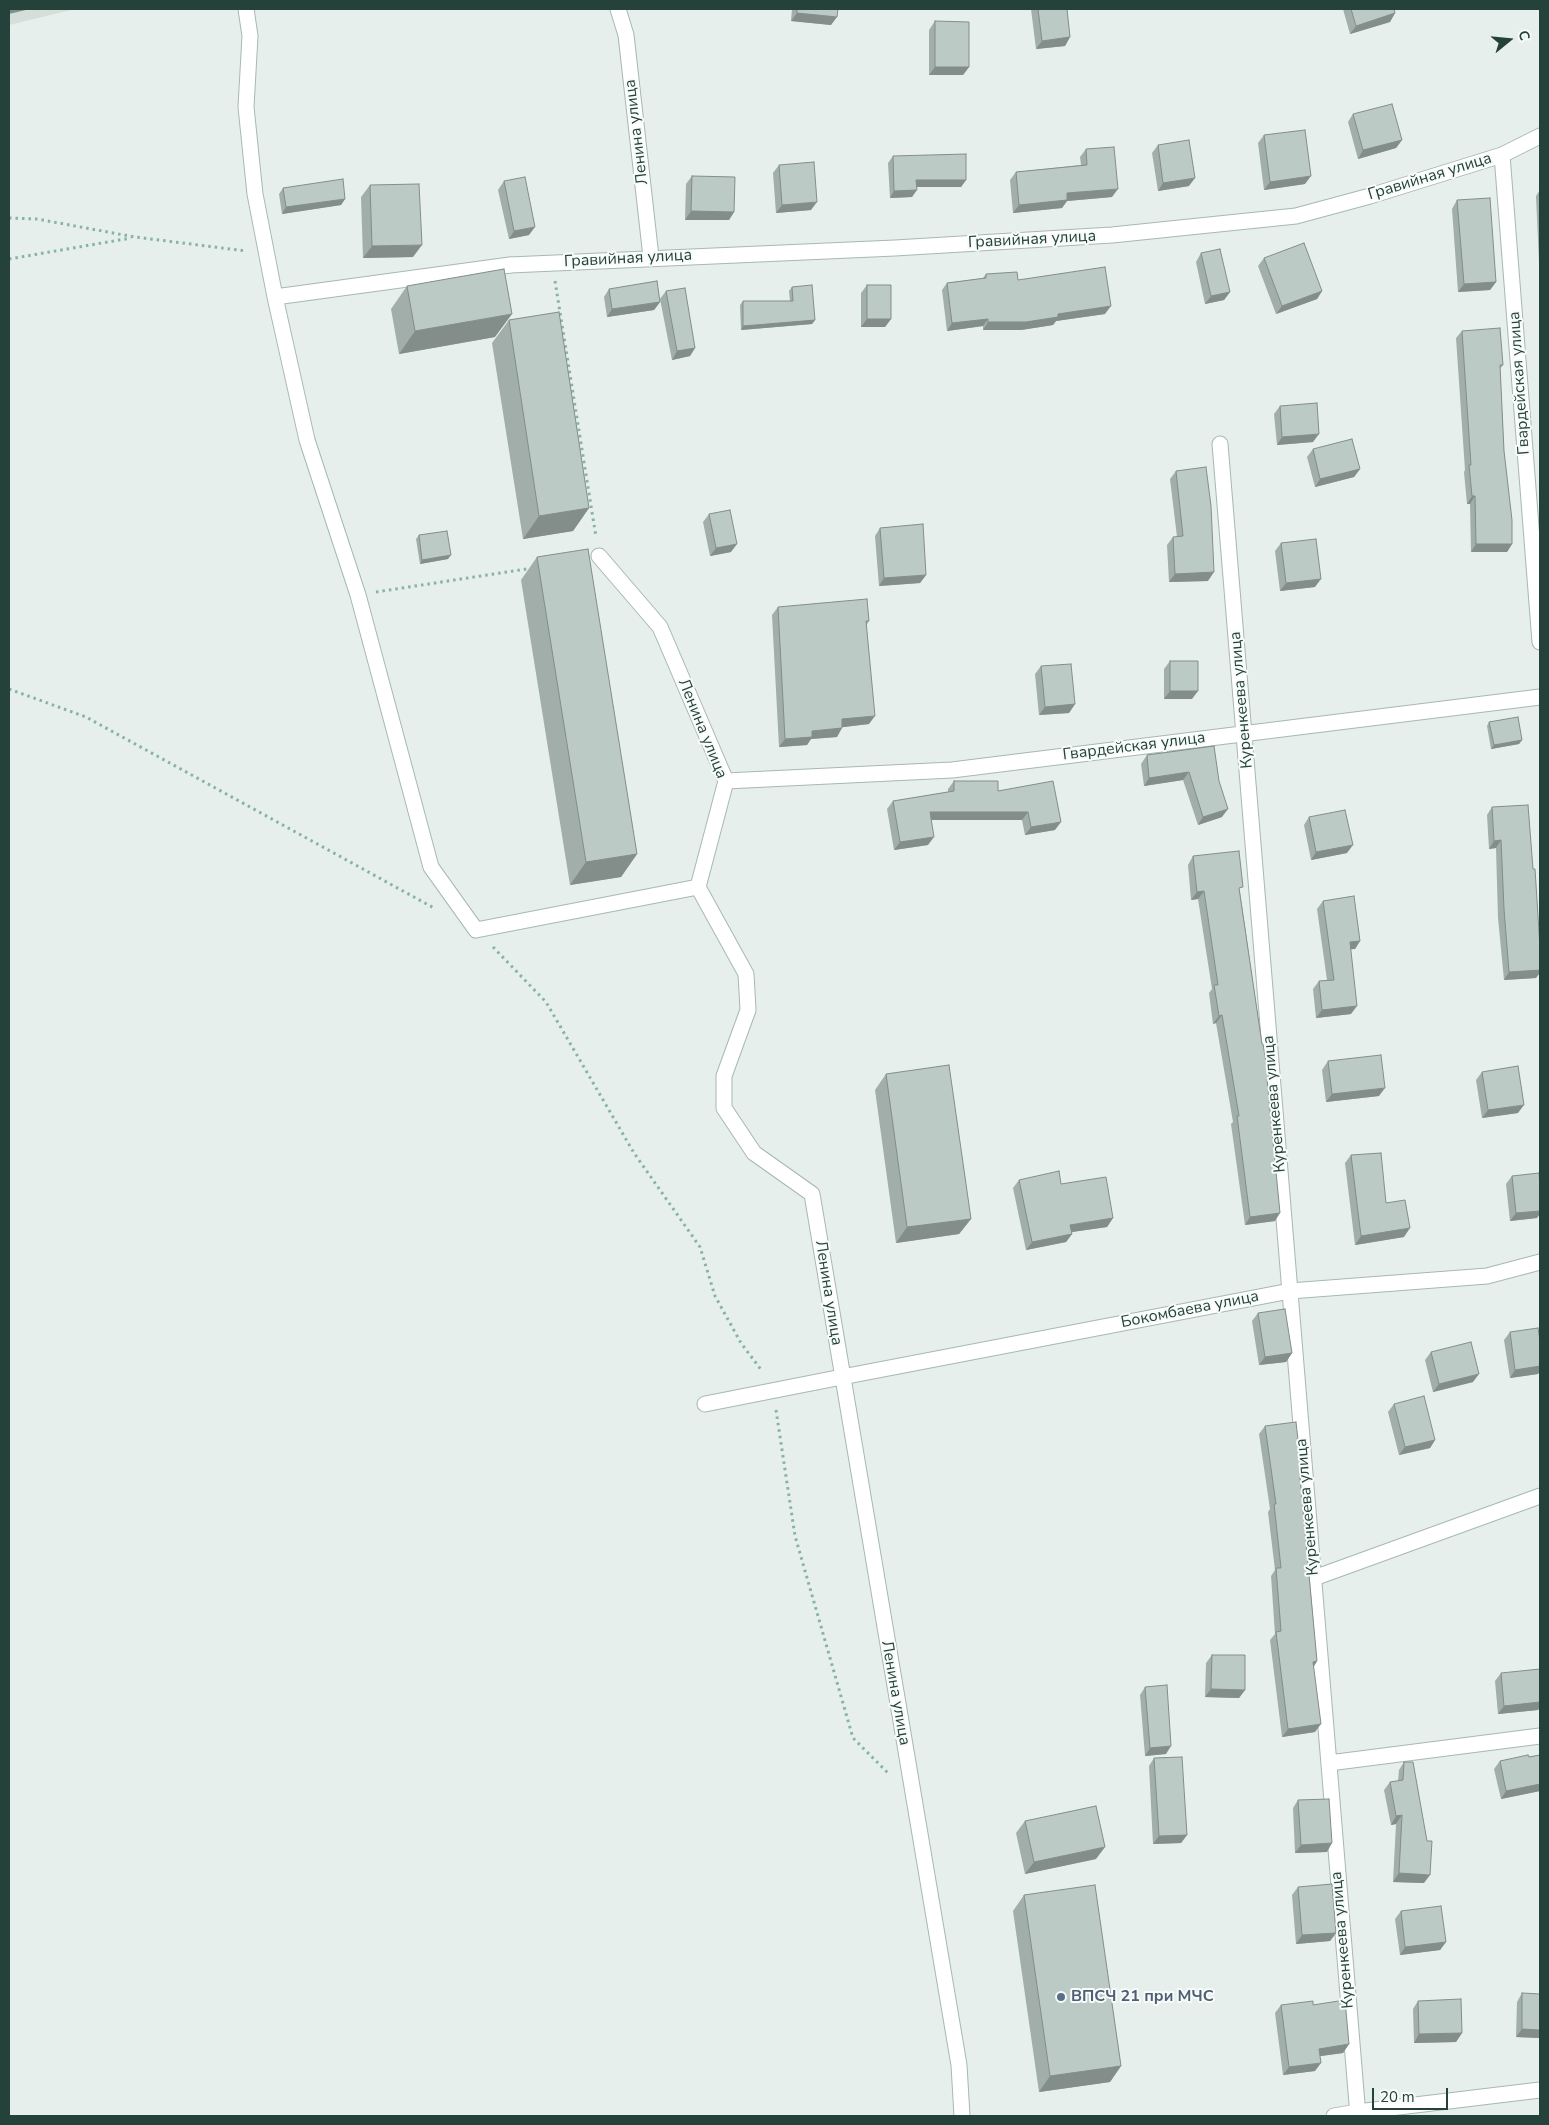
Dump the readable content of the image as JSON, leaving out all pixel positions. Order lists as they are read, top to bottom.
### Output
{
  "streets": {
    "street": [
      "Ленина улица",
      "Гравийная улица",
      "Гвардейская улица",
      "Куренкеева улица",
      "Бокомбаева улица"
    ]
  },
  "crossings": [
    ["Ленина улица", "Гравийная улица"],
    ["Ленина улица", "Гвардейская улица"],
    ["Ленина улица", "Бокомбаева улица"],
    ["Гравийная улица", "Гвардейская улица"],
    ["Гвардейская улица", "Куренкеева улица"],
    ["Куренкеева улица", "Бокомбаева улица"]
  ],
  "places": ["ВПСЧ 21 при МЧС"],
  "scale_bar": "20 m",
  "north": "right"
}
